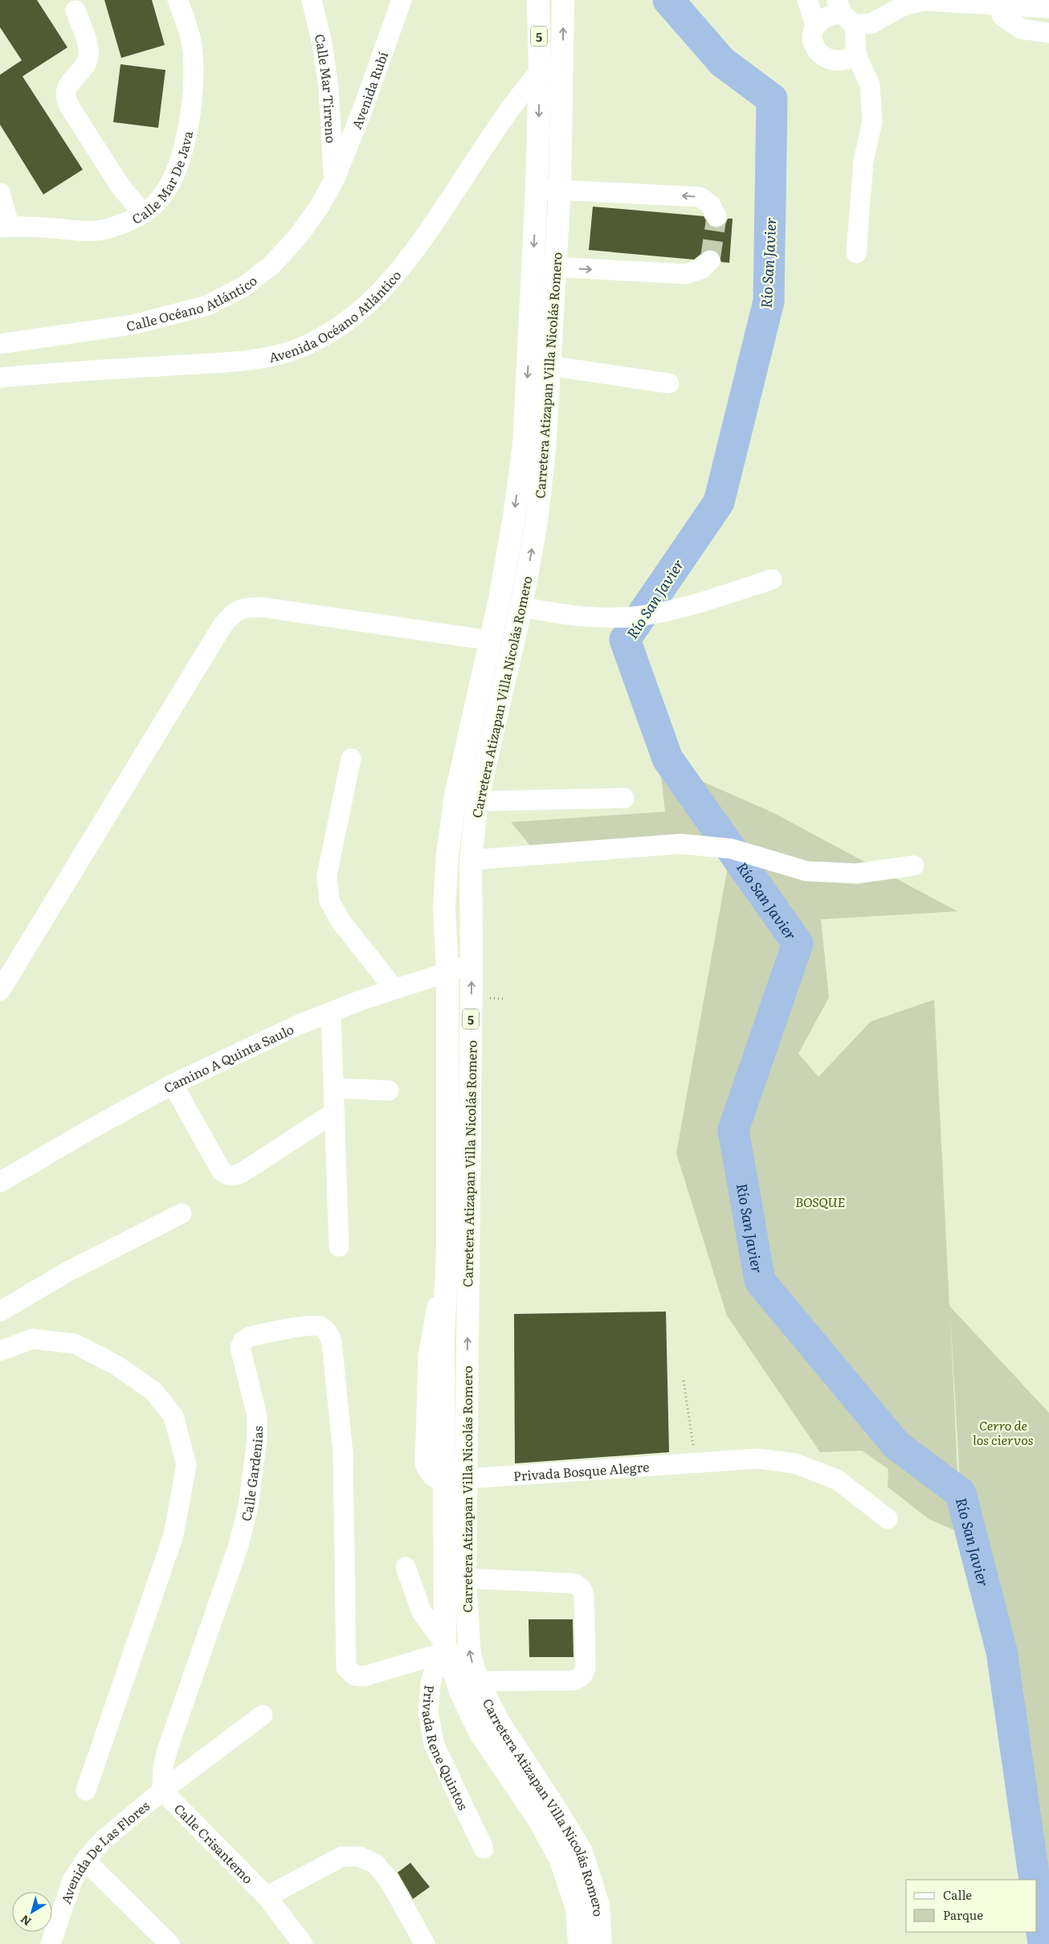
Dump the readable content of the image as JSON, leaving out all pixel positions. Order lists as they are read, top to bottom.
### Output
{
  "streets": {
    "main road": ["5", "Carretera Atizapan Villa Nicolás Romero"],
    "street": [
      "Calle Mar Tirreno",
      "Avenida Rubí",
      "Calle Mar De Java",
      "Calle Océano Atlántico",
      "Avenida Océano Atlántico",
      "Camino A Quinta Saulo",
      "Privada Bosque Alegre",
      "Calle Gardenias",
      "Privada Rene Quintos",
      "Calle Crisantemo",
      "Avenida De Las Flores"
    ]
  },
  "crossings": [
    ["5", "Avenida Océano Atlántico"],
    ["5", "Carretera Atizapan Villa Nicolás Romero"],
    ["Calle Mar Tirreno", "Avenida Rubí"],
    ["Calle Mar Tirreno", "Calle Océano Atlántico"],
    ["Avenida Rubí", "Calle Océano Atlántico"],
    ["Avenida Océano Atlántico", "Carretera Atizapan Villa Nicolás Romero"],
    ["Carretera Atizapan Villa Nicolás Romero", "Camino A Quinta Saulo"],
    ["Carretera Atizapan Villa Nicolás Romero", "Privada Bosque Alegre"],
    ["Carretera Atizapan Villa Nicolás Romero", "Calle Gardenias"],
    ["Carretera Atizapan Villa Nicolás Romero", "Privada Rene Quintos"],
    ["Calle Gardenias", "Privada Rene Quintos"],
    ["Calle Gardenias", "Calle Crisantemo"],
    ["Calle Gardenias", "Avenida De Las Flores"],
    ["Calle Crisantemo", "Avenida De Las Flores"]
  ],
  "water": ["Río San Javier"],
  "parks": ["BOSQUE", "Cerro de los ciervos"],
  "legend": ["Calle", "Parque"],
  "north": "bottom left"
}
